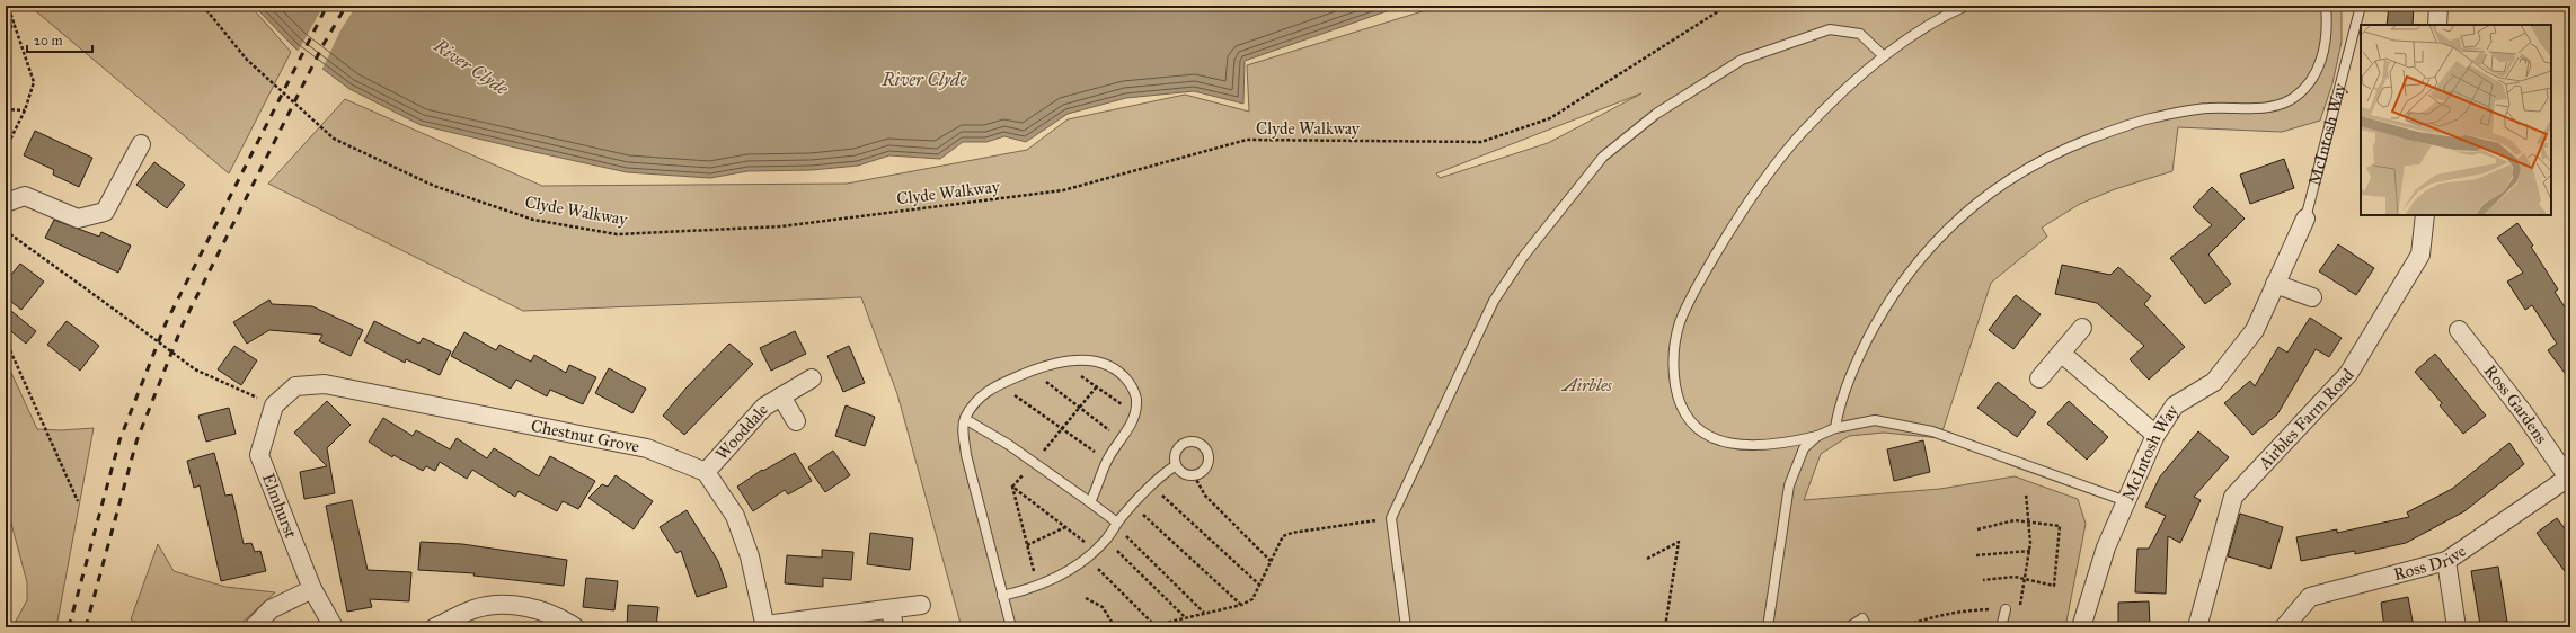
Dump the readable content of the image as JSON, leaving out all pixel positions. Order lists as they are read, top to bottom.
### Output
{
  "streets": {
    "street": [
      "McIntosh Way",
      "Ross Gardens",
      "Airbles Farm Road",
      "Wooddale",
      "Chestnut Grove",
      "Elmhurst",
      "Ross Drive"
    ],
    "path": ["Clyde Walkway"]
  },
  "crossings": [
    ["Ross Gardens", "Ross Drive"],
    ["Wooddale", "Chestnut Grove"],
    ["Chestnut Grove", "Elmhurst"]
  ],
  "water": ["River Clyde"],
  "parks": ["Airbles"],
  "scale_bar": "20 m"
}
